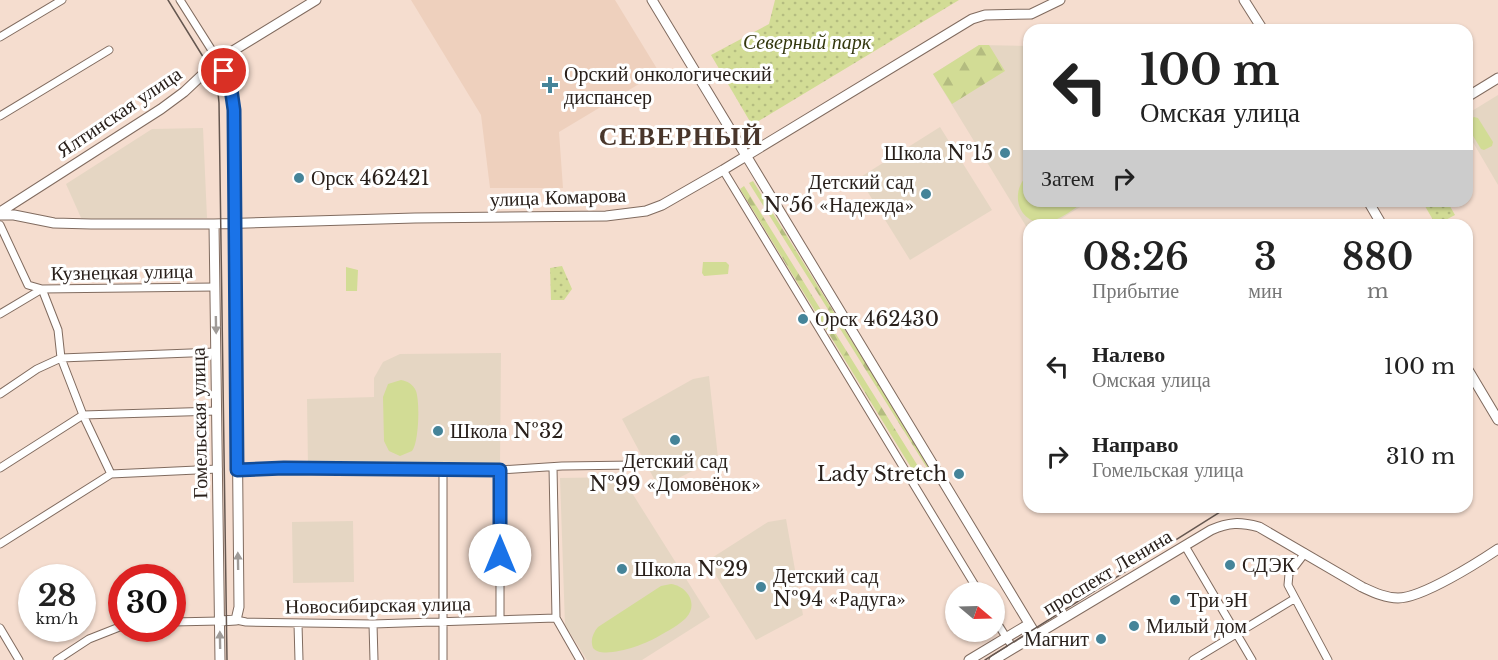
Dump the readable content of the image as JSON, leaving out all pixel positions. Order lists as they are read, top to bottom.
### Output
{
  "streets": {
    "street": [
      "Ялтинская улица",
      "улица Комарова",
      "Кузнецкая улица",
      "Гомельская улица",
      "проспект Ленина",
      "Новосибирская улица"
    ]
  },
  "crossings": [
    ["Ялтинская улица", "улица Комарова"],
    ["Ялтинская улица", "Гомельская улица"],
    ["улица Комарова", "Гомельская улица"],
    ["Кузнецкая улица", "Гомельская улица"],
    ["Гомельская улица", "Новосибирская улица"]
  ],
  "districts": ["СЕВЕРНЫЙ"],
  "parks": ["Северный парк"],
  "places": {
    "health": ["Орский онкологический диспансер"],
    "other": [
      "Школа №15",
      "Орск 462421",
      "Детский сад №56 «Надежда»",
      "Орск 462430",
      "Школа №32",
      "Детский сад №99 «Домовёнок»",
      "Lady Stretch",
      "СДЭК",
      "Школа №29",
      "Детский сад №94 «Радуга»",
      "Три эН",
      "Милый дом",
      "Магнит"
    ]
  },
  "north": "right",
  "page": {
    "turn": ["100 m", "Омская улица"],
    "then": "Затем",
    "eta": [
      "08:26",
      "Прибытие",
      "3",
      "мин",
      "880",
      "m"
    ],
    "list": [
      {
        "name": "Налево",
        "note": "Омская улица",
        "value": "100 m"
      },
      {
        "name": "Направо",
        "note": "Гомельская улица",
        "value": "310 m"
      }
    ],
    "speed": "28 km/h",
    "limit": "30"
  }
}
